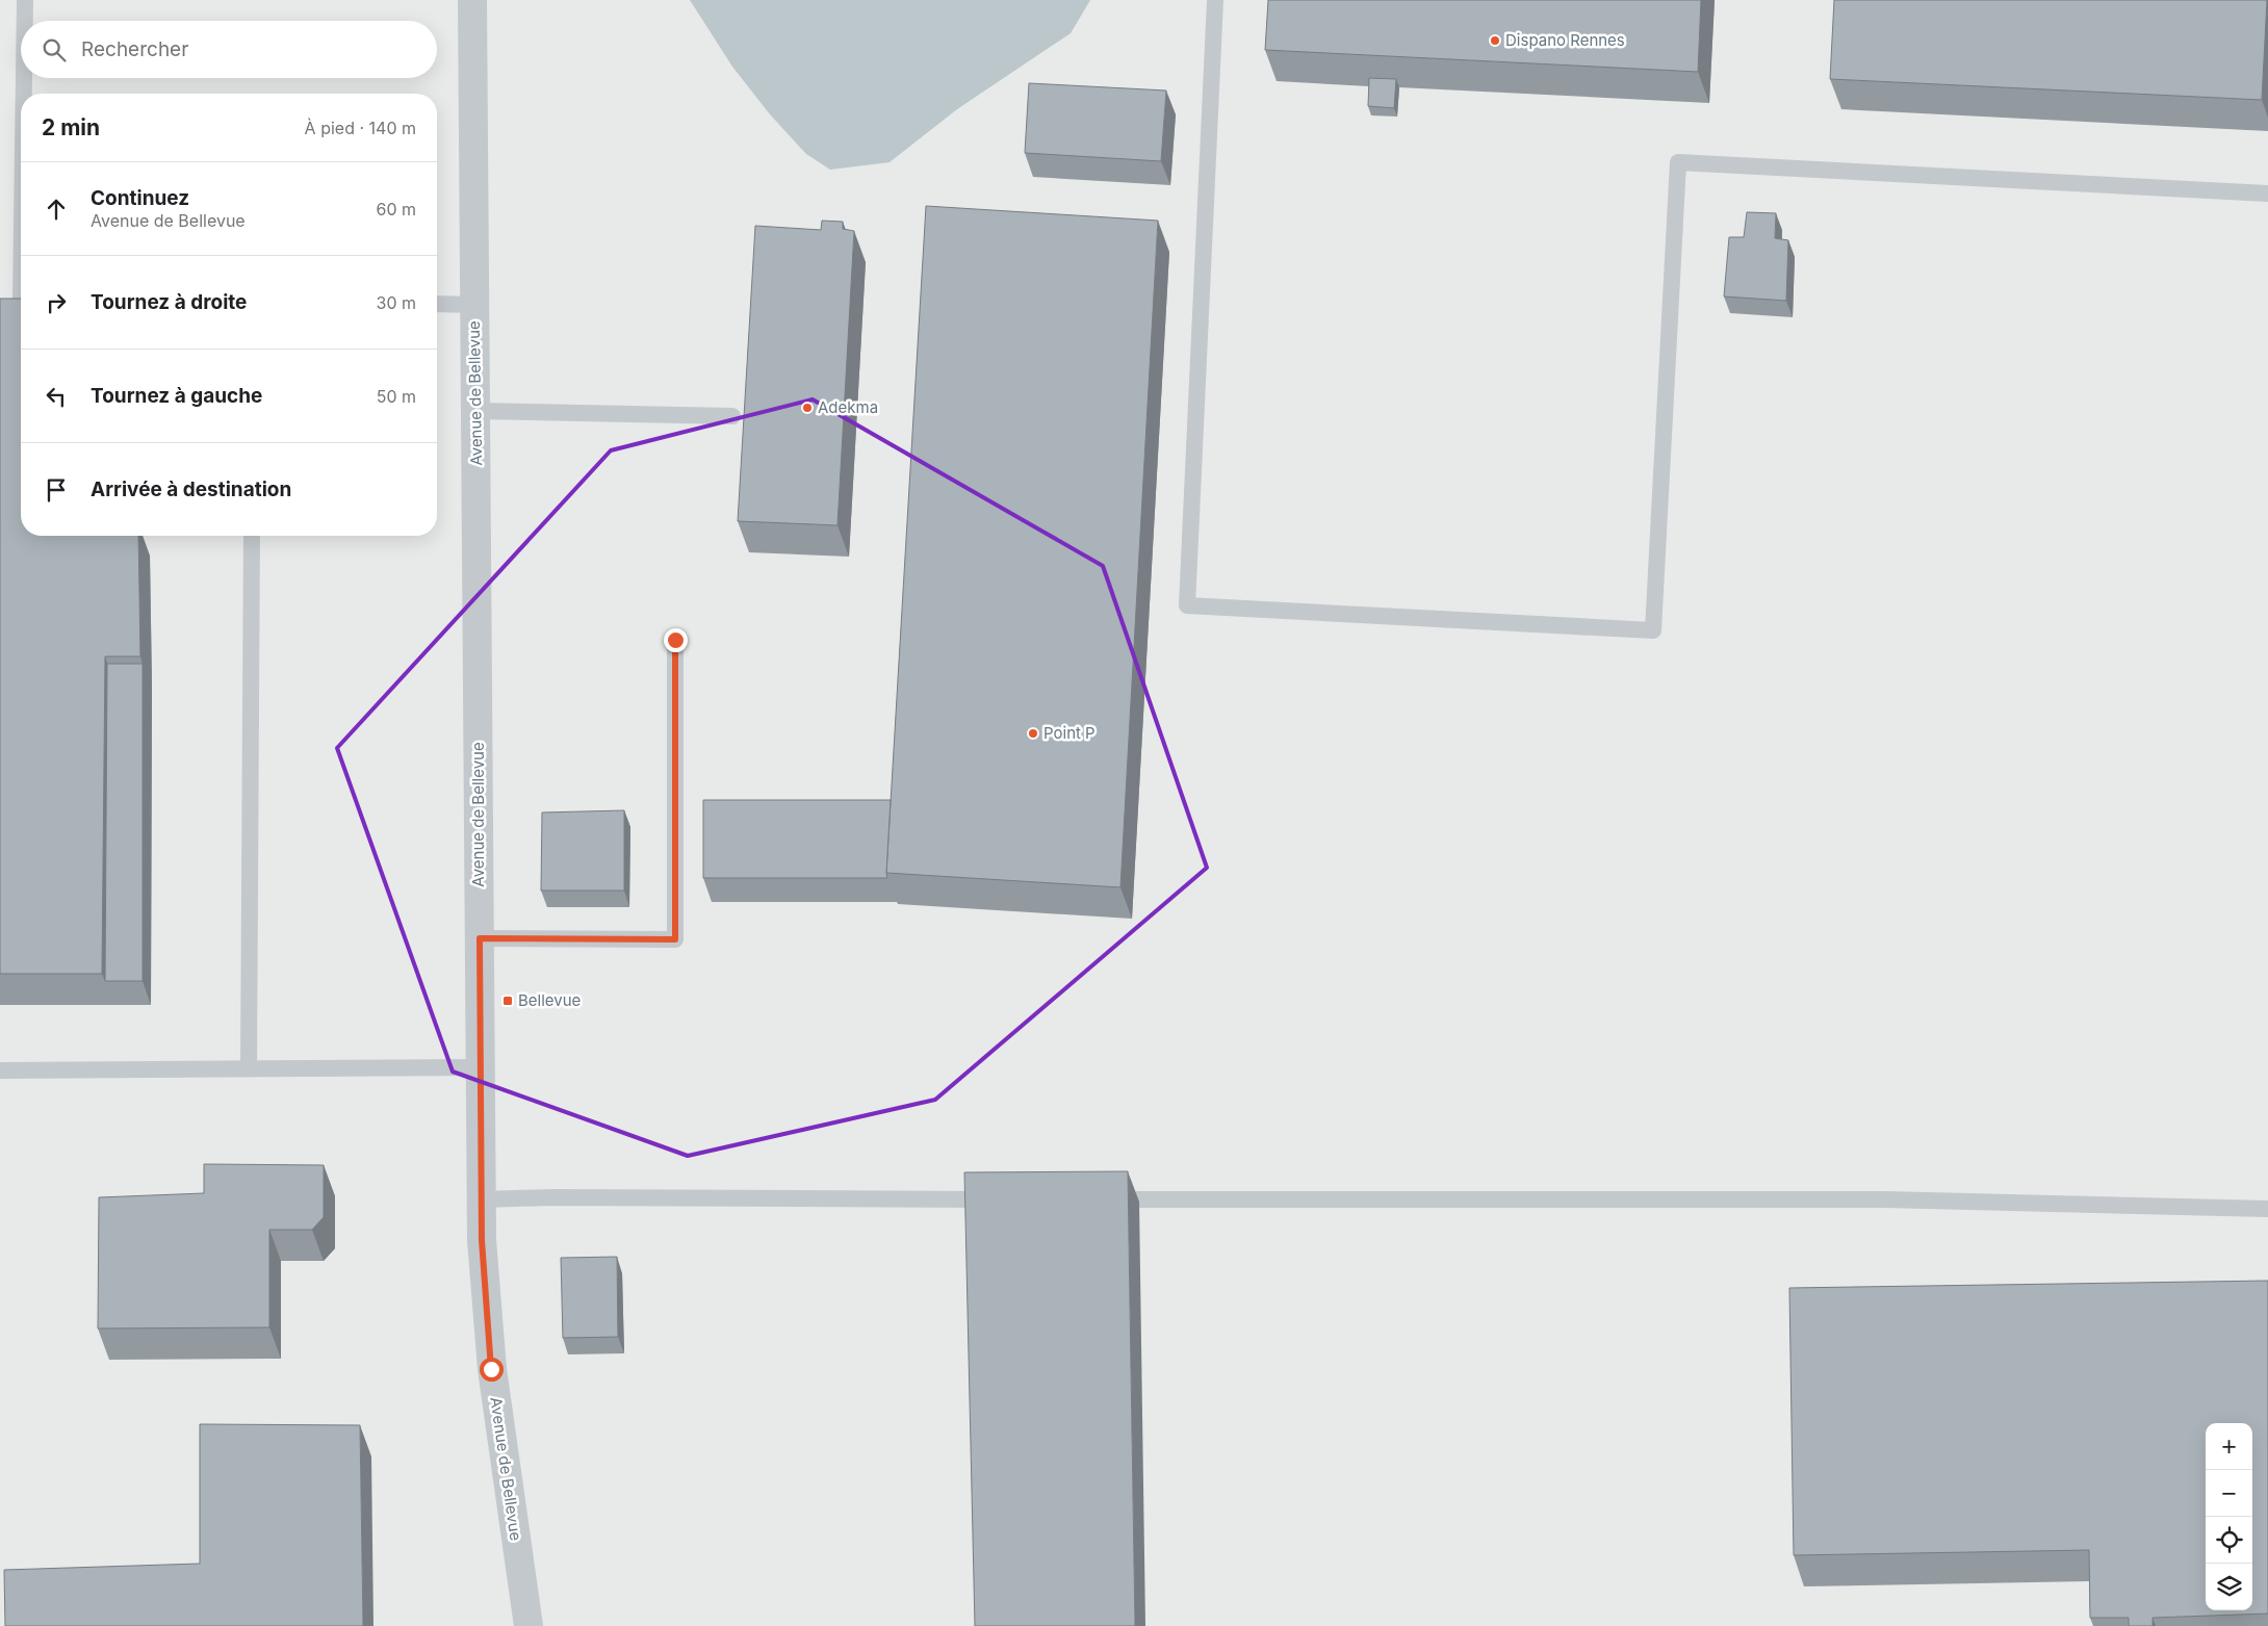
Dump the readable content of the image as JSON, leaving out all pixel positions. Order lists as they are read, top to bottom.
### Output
{
  "streets": {
    "street": ["Avenue de Bellevue"]
  },
  "places": {
    "other": ["Dispano Rennes", "Adekma", "Point P"],
    "transit": ["Bellevue"]
  },
  "page": {
    "search": "Rechercher",
    "heading": ["2 min", "À pied · 140 m"],
    "list": [
      ["Continuez", "Avenue de Bellevue", "60 m"],
      ["Tournez à droite", "30 m"],
      ["Tournez à gauche", "50 m"],
      "Arrivée à destination"
    ],
    "map_buttons": ["+", "−"]
  }
}
